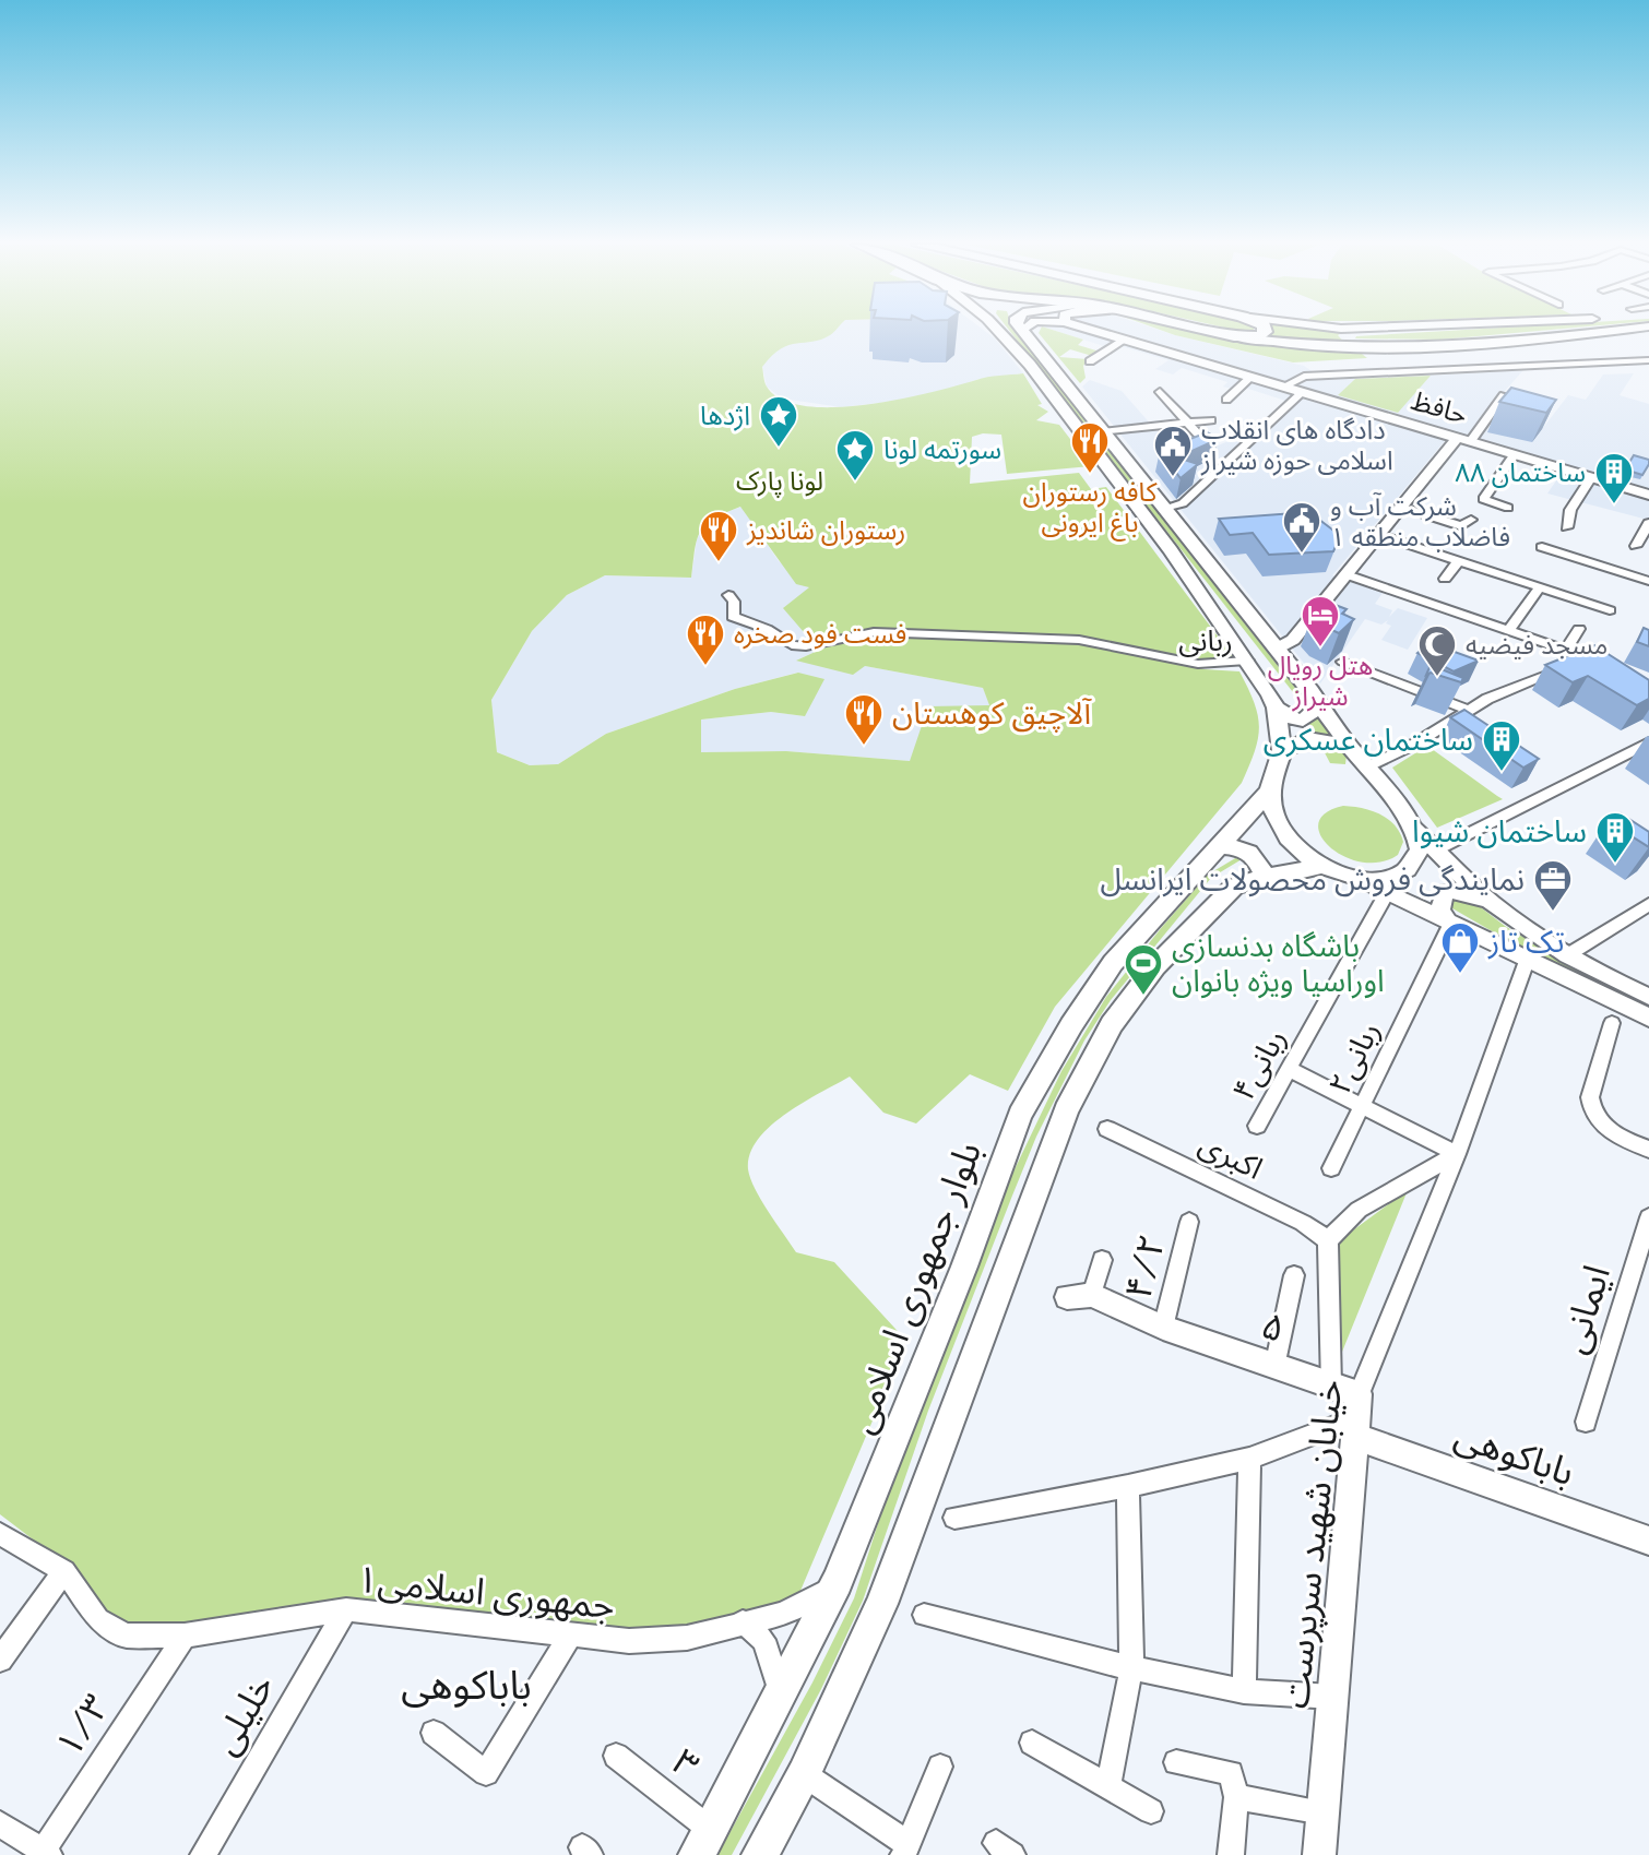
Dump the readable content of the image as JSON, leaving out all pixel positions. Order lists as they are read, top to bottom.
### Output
{
  "streets": {
    "main road": [
      "حافظ",
      "بلوار جمهوری اسلامی",
      "۵",
      "باباکوهی",
      "خیابان شهید سرپرست"
    ],
    "street": [
      "ربانی۲",
      "ربانی۴",
      "اکبری",
      "۴/۲",
      "ایمانی",
      "جمهوری اسلامی۱",
      "خلیلی",
      "۱/۳",
      "۳"
    ]
  },
  "crossings": [
    ["اکبری", "خیابان شهید سرپرست"],
    ["۴/۲", "۵"],
    ["بلوار جمهوری اسلامی", "جمهوری اسلامی۱"],
    ["بلوار جمهوری اسلامی", "۳"],
    ["۵", "باباکوهی"],
    ["۵", "خیابان شهید سرپرست"],
    ["باباکوهی", "خیابان شهید سرپرست"],
    ["جمهوری اسلامی۱", "خلیلی"],
    ["جمهوری اسلامی۱", "۱/۳"]
  ],
  "districts": ["ربانی", "باباکوهی"],
  "parks": ["لونا پارک"],
  "places": {
    "place": ["اژدها", "سورتمه لونا"],
    "restaurant": [
      "کافه رستوران باغ ایرونی",
      "رستوران شاندیز",
      "فست فود صخره",
      "آلاچیق کوهستان"
    ],
    "public building": ["دادگاه های انقلاب اسلامی حوزه شیراز", "شرکت آب و فاضلاب منطقه ۱"],
    "building": ["ساختمان ۸۸", "ساختمان عسکری", "ساختمان شیوا"],
    "hotel": ["هتل رویال شیراز"],
    "mosque": ["مسجد فیضیه"],
    "office": ["نمایندگی فروش محصولات ایرانسل"],
    "shop": ["تک تاز"],
    "sports": ["باشگاه بدنسازی اوراسیا ویژه بانوان"]
  }
}
